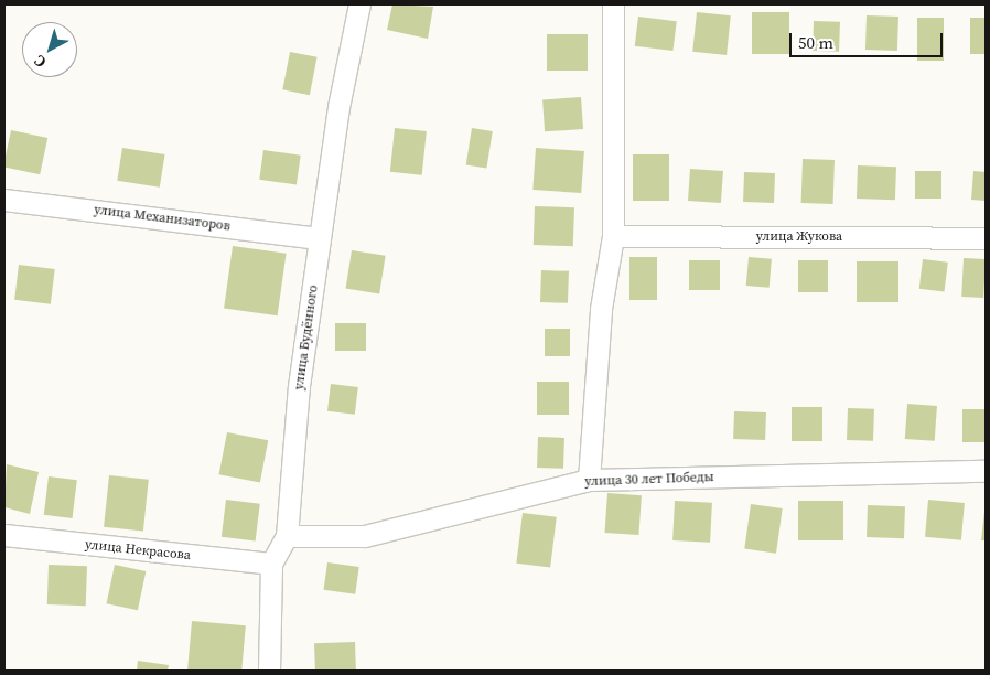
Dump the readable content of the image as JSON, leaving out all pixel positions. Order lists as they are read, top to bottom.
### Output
{
  "streets": {
    "street": [
      "улица Механизаторов",
      "улица Жукова",
      "улица Будённого",
      "улица 30 лет Победы",
      "улица Некрасова"
    ]
  },
  "crossings": [
    ["улица Механизаторов", "улица Будённого"],
    ["улица Будённого", "улица 30 лет Победы"],
    ["улица Будённого", "улица Некрасова"]
  ],
  "scale_bar": "50 m",
  "north": "bottom left"
}
